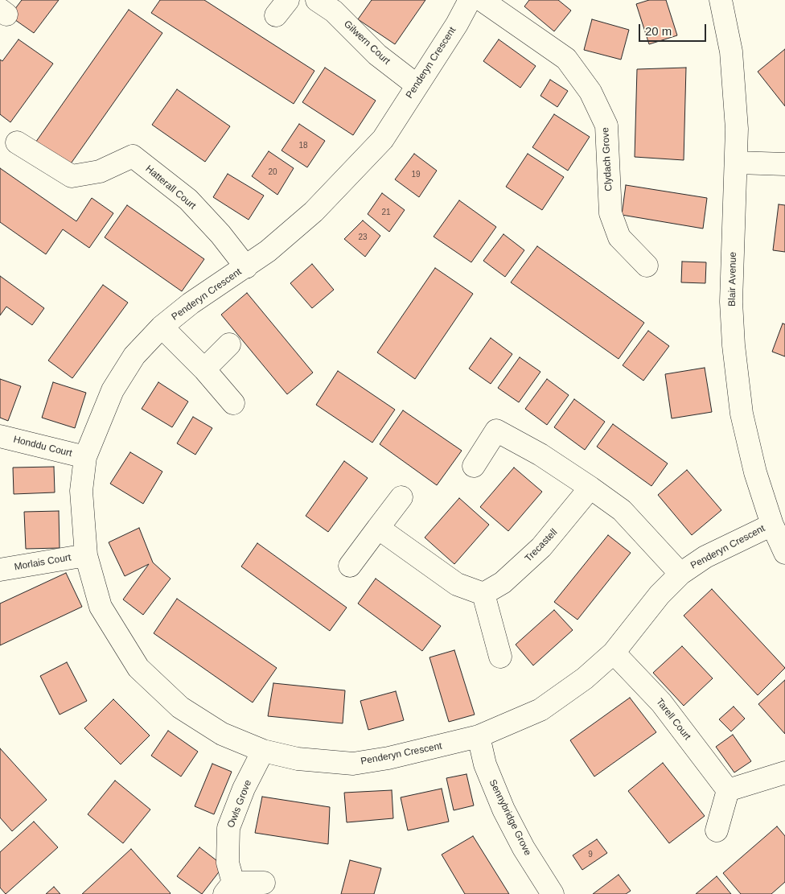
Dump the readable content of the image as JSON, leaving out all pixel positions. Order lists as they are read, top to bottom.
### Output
{
  "streets": {
    "street": [
      "Gilwern Court",
      "Penderyn Crescent",
      "Clydach Grove",
      "Hatterall Court",
      "Blair Avenue",
      "Honddu Court",
      "Trecastell",
      "Morlais Court",
      "Tarell Court",
      "Owls Grove",
      "Sennybridge Grove"
    ]
  },
  "crossings": [
    ["Gilwern Court", "Penderyn Crescent"],
    ["Penderyn Crescent", "Hatterall Court"],
    ["Penderyn Crescent", "Blair Avenue"],
    ["Penderyn Crescent", "Honddu Court"],
    ["Penderyn Crescent", "Morlais Court"],
    ["Penderyn Crescent", "Tarell Court"],
    ["Penderyn Crescent", "Owls Grove"],
    ["Penderyn Crescent", "Sennybridge Grove"]
  ],
  "house_numbers": [
    "18",
    "20",
    "19",
    "21",
    "23",
    "9"
  ],
  "scale_bar": "20 m"
}
